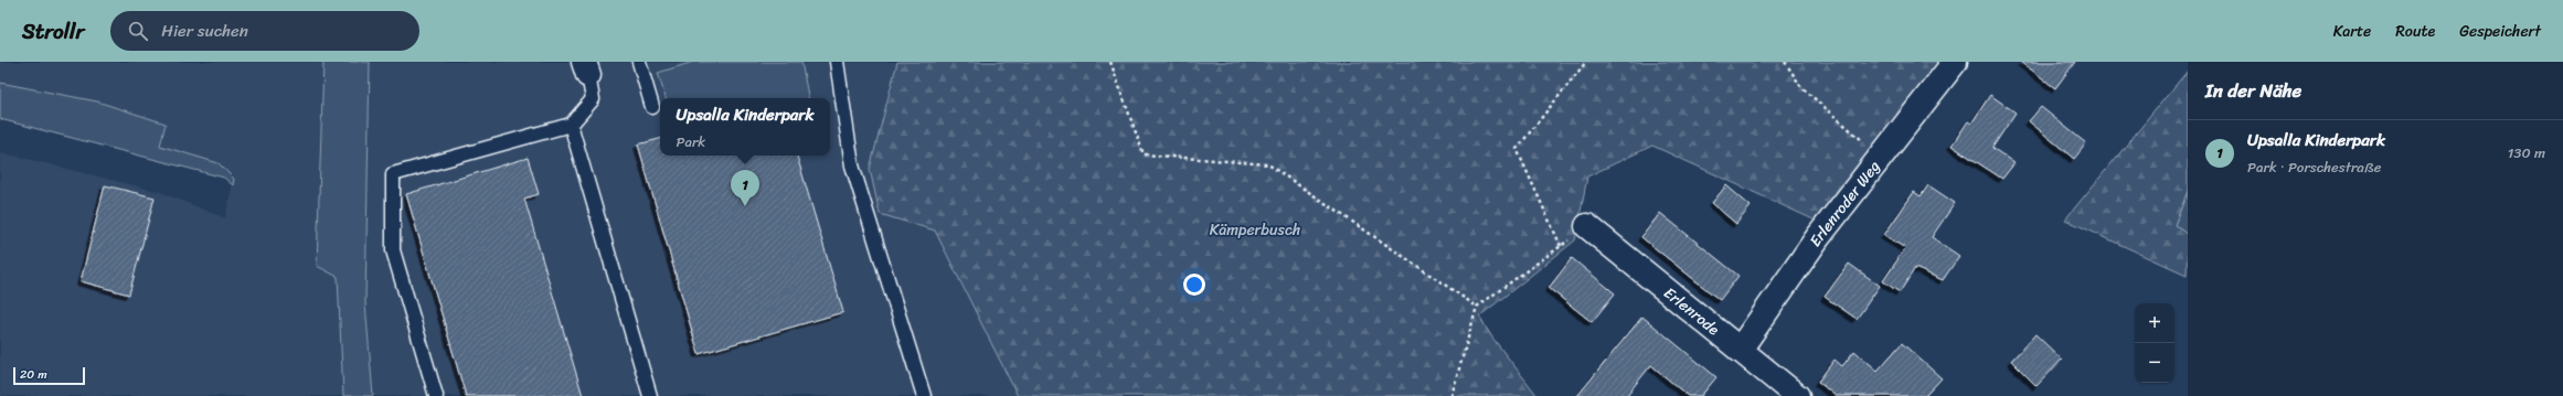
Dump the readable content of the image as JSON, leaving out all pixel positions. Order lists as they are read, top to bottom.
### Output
{
  "streets": {
    "street": ["Erlenroder Weg", "Erlenrode"]
  },
  "crossings": [
    ["Erlenroder Weg", "Erlenrode"]
  ],
  "parks": ["Kämperbusch"],
  "scale_bar": "20 m",
  "page": {
    "header": "Strollr",
    "search": "Hier suchen",
    "nav": ["Karte", "Route", "Gespeichert"],
    "heading": "In der Nähe",
    "popup": ["Upsalla Kinderpark", "Park"],
    "list": [
      {
        "mark": "1",
        "name": "Upsalla Kinderpark",
        "note": "Park · Porschestraße",
        "value": "130 m"
      }
    ],
    "pins": "1",
    "map_buttons": ["+", "−"],
    "scale": "20 m"
  }
}
